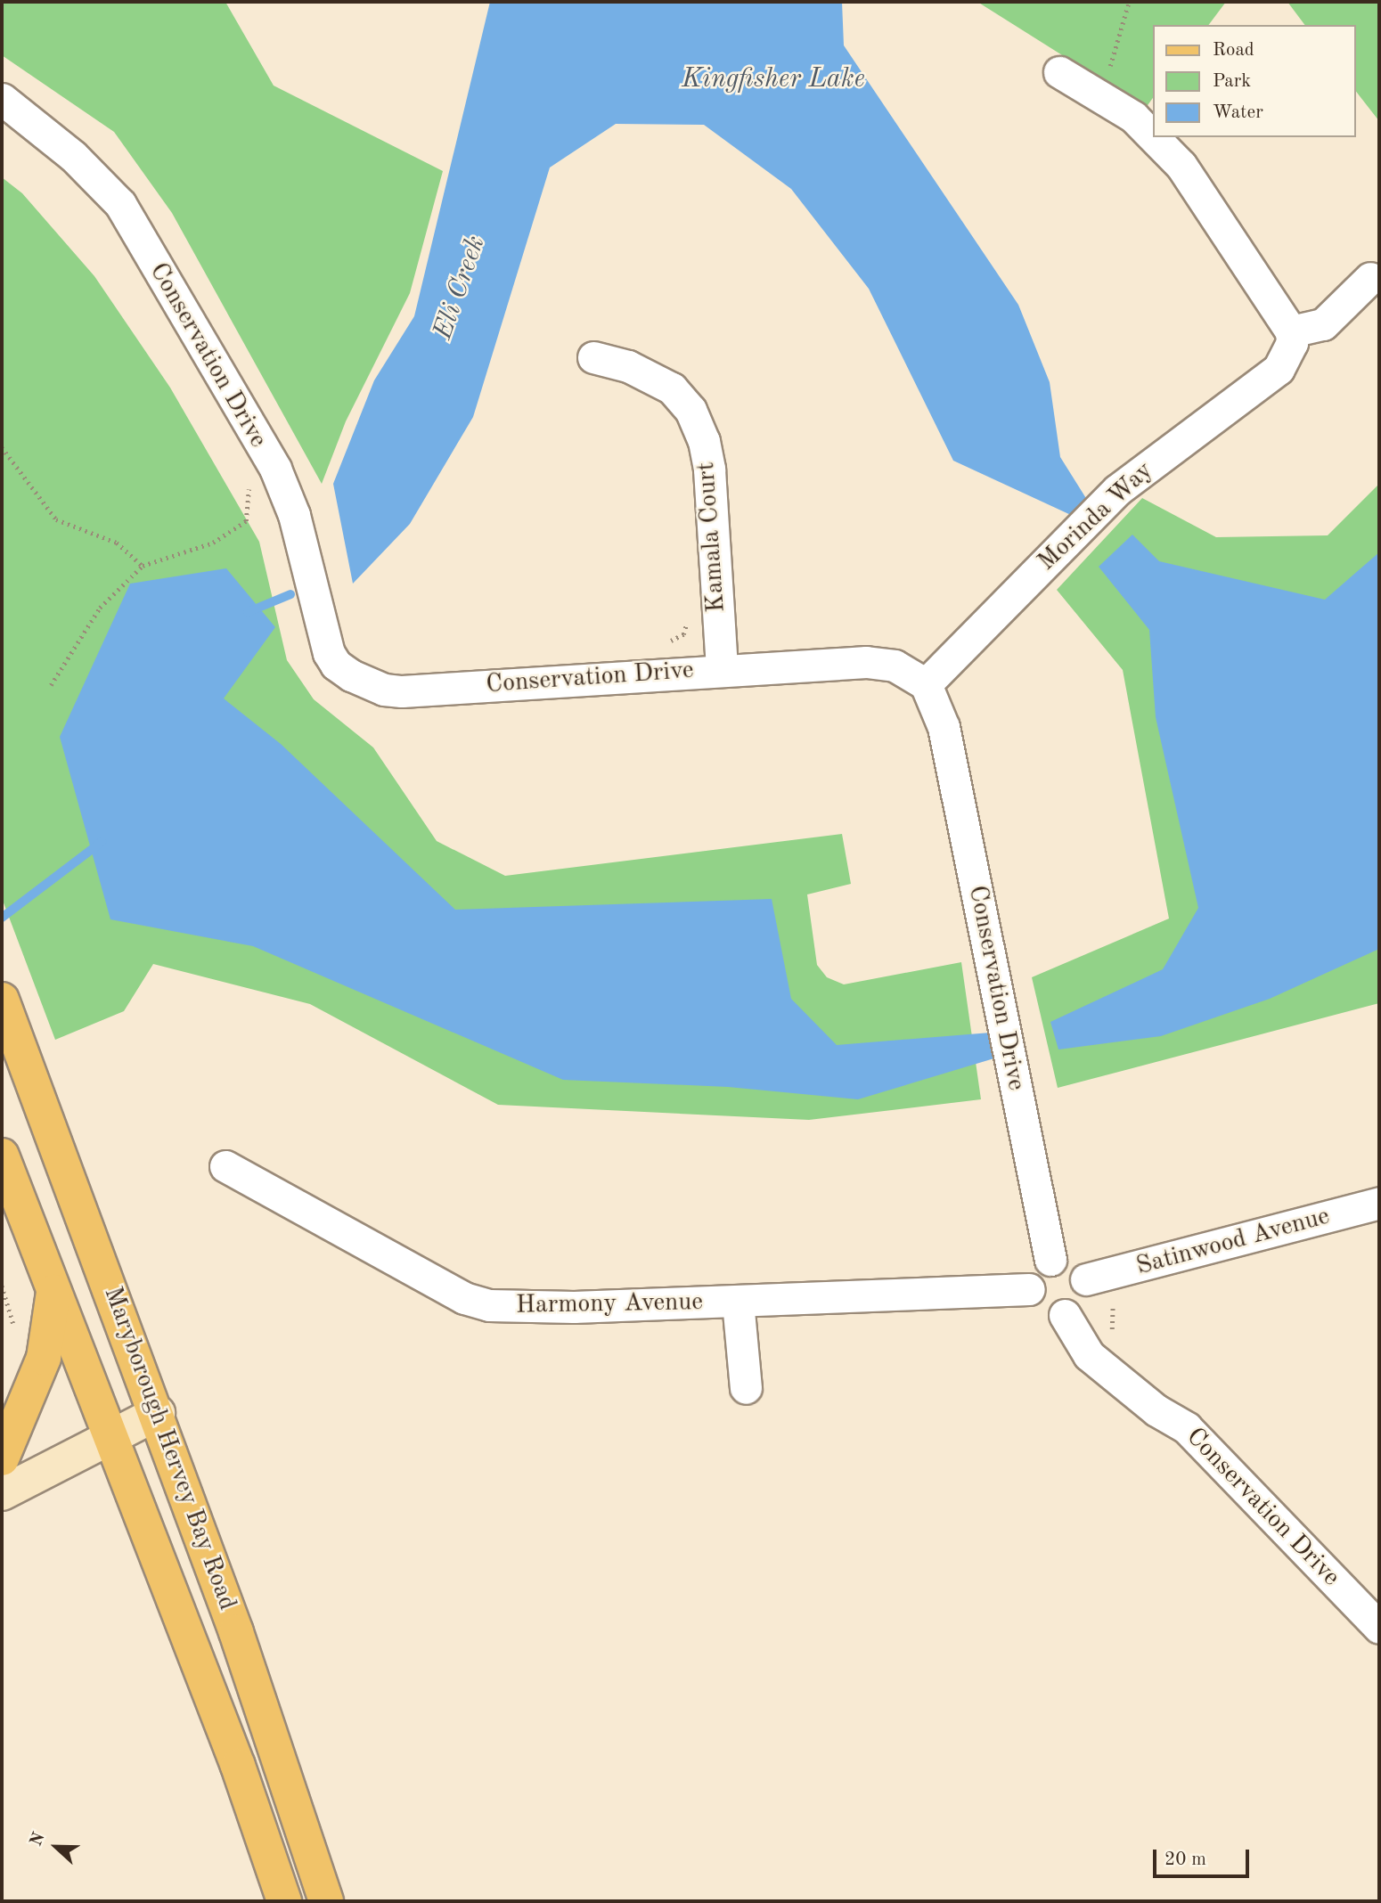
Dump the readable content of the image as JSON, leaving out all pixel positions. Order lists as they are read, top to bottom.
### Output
{
  "streets": {
    "main road": ["Maryborough Hervey Bay Road"],
    "street": [
      "Conservation Drive",
      "Morinda Way",
      "Kamala Court",
      "Satinwood Avenue",
      "Harmony Avenue"
    ]
  },
  "crossings": [
    ["Conservation Drive", "Morinda Way"],
    ["Conservation Drive", "Kamala Court"],
    ["Conservation Drive", "Satinwood Avenue"],
    ["Conservation Drive", "Harmony Avenue"],
    ["Satinwood Avenue", "Harmony Avenue"]
  ],
  "water": ["Kingfisher Lake", "Eli Creek"],
  "legend": ["Road", "Park", "Water"],
  "scale_bar": "20 m",
  "north": "left"
}
